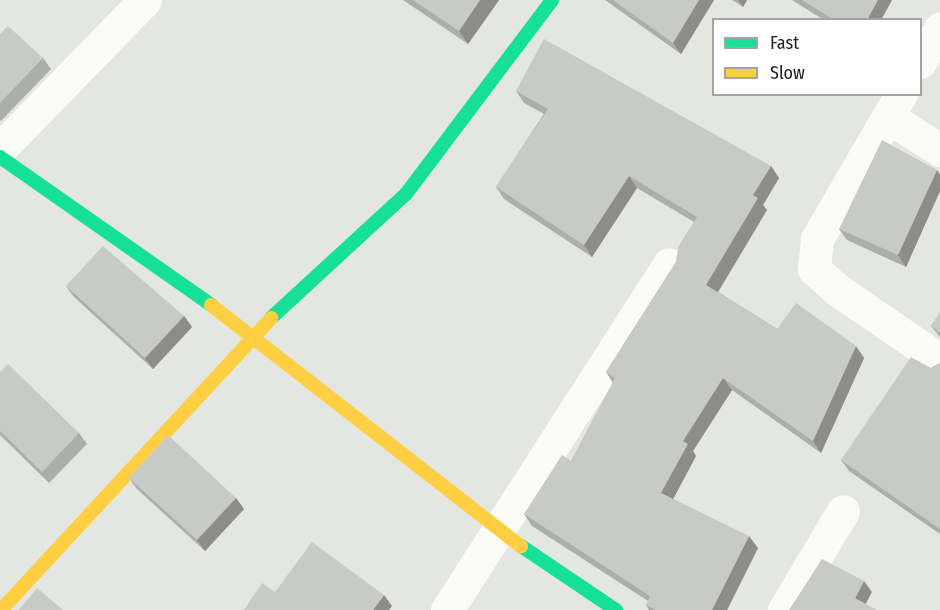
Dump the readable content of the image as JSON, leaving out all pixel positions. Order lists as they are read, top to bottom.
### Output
{
  "legend": ["Fast", "Slow"]
}
